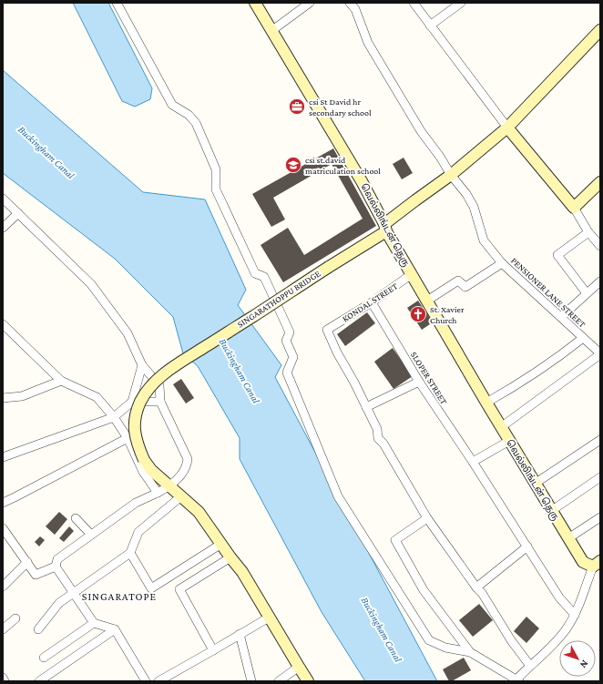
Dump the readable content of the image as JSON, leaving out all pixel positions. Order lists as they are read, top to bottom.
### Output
{
  "streets": {
    "main road": ["வெல்லிங்டன் தெரு", "SINGARATHOPPU BRIDGE"],
    "street": ["PENSIONER LANE STREET", "KONDAL STREET", "SLOPER STREET"]
  },
  "crossings": [
    ["வெல்லிங்டன் தெரு", "PENSIONER LANE STREET"],
    ["வெல்லிங்டன் தெரு", "SINGARATHOPPU BRIDGE"],
    ["வெல்லிங்டன் தெரு", "KONDAL STREET"],
    ["KONDAL STREET", "SLOPER STREET"]
  ],
  "districts": ["SINGARATOPE"],
  "water": ["Buckingham Canal"],
  "places": {
    "office": ["csi St David hr secondary school"],
    "school or university": ["csi st.david matriculation school"],
    "church": ["St. Xavier Church"]
  },
  "north": "bottom right"
}
